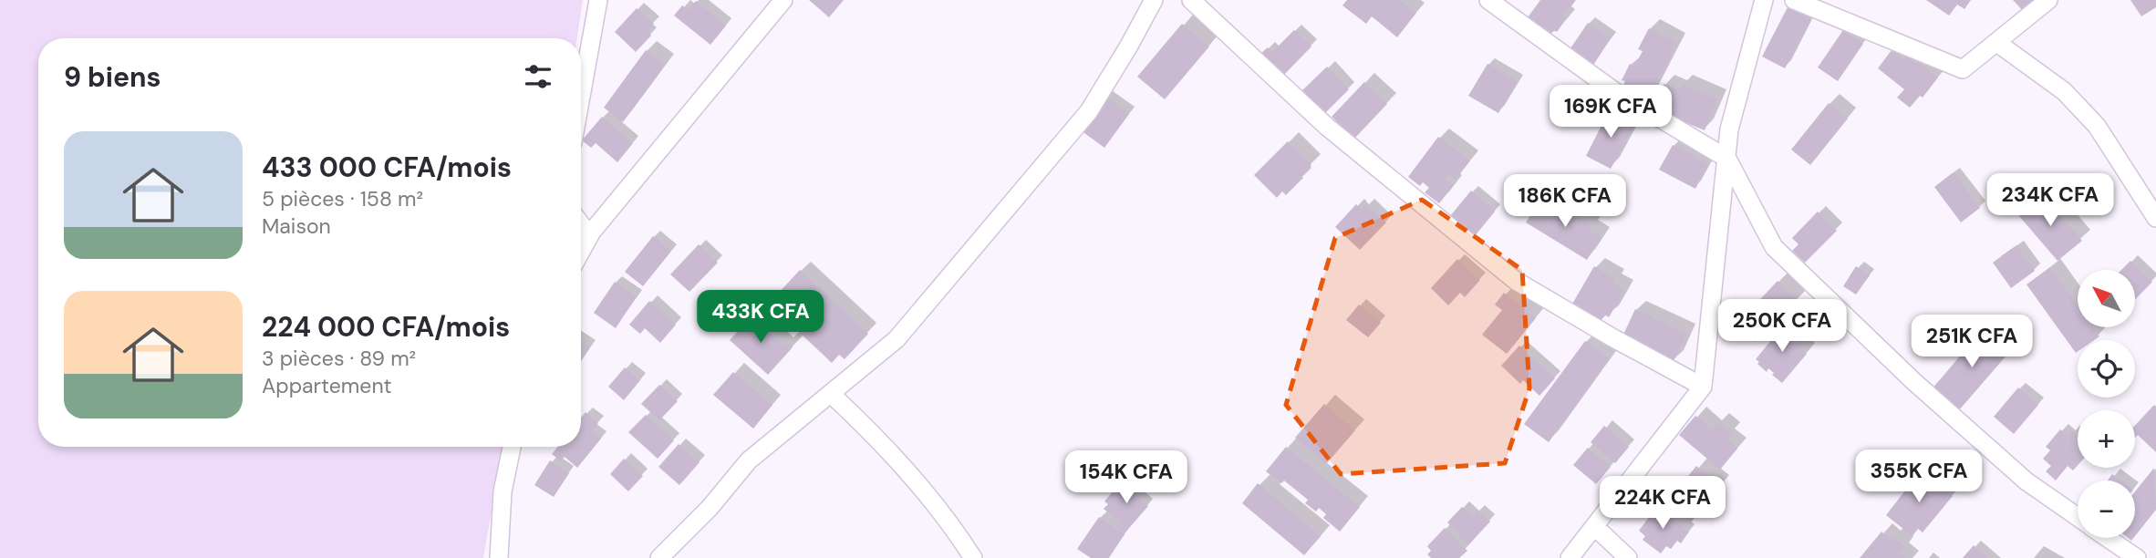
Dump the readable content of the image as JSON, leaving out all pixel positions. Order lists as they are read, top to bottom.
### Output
{
  "north": "top left",
  "page": {
    "heading": "9 biens",
    "price": [
      "169K CFA",
      "234K CFA",
      "186K CFA",
      "433K CFA",
      "250K CFA",
      "251K CFA",
      "355K CFA",
      "154K CFA",
      "224K CFA"
    ],
    "list": [
      {
        "name": "433 000 CFA/mois",
        "note": "5 pièces · 158 m² · Maison"
      },
      {
        "name": "224 000 CFA/mois",
        "note": "3 pièces · 89 m² · Appartement"
      }
    ],
    "map_buttons": ["+", "−"]
  }
}
